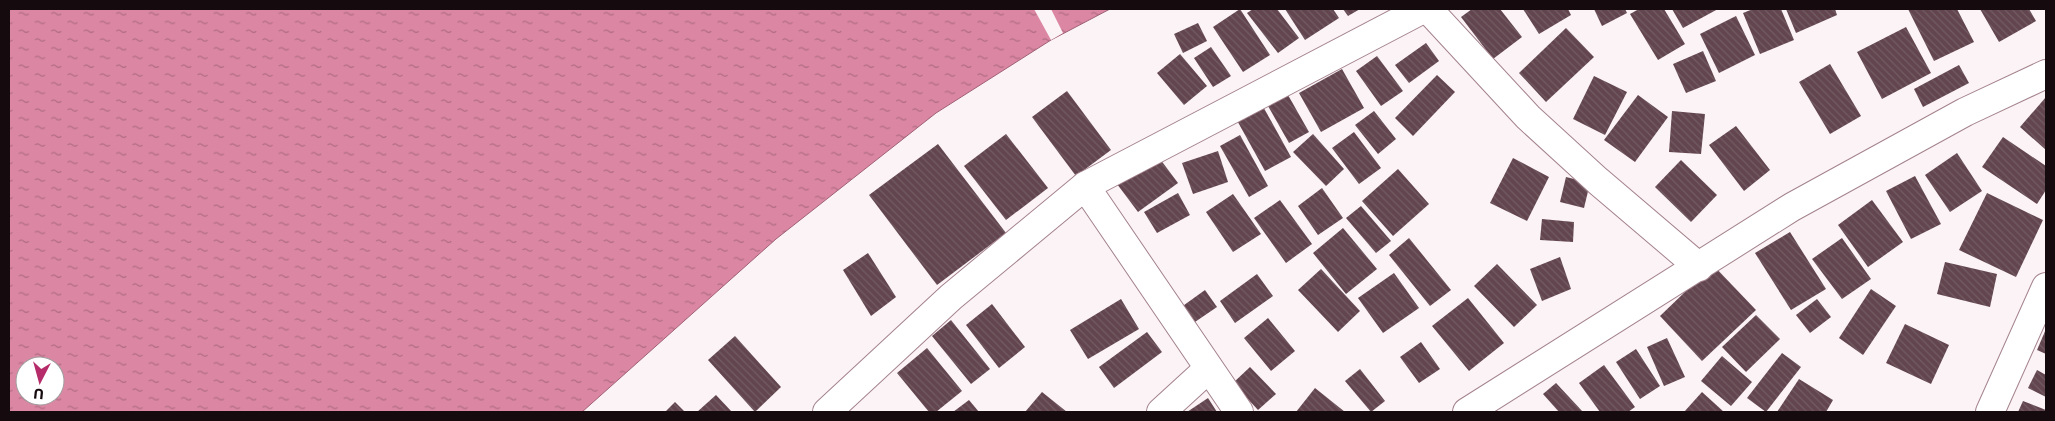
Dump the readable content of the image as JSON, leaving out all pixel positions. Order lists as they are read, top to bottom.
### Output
{
  "north": "bottom"
}
